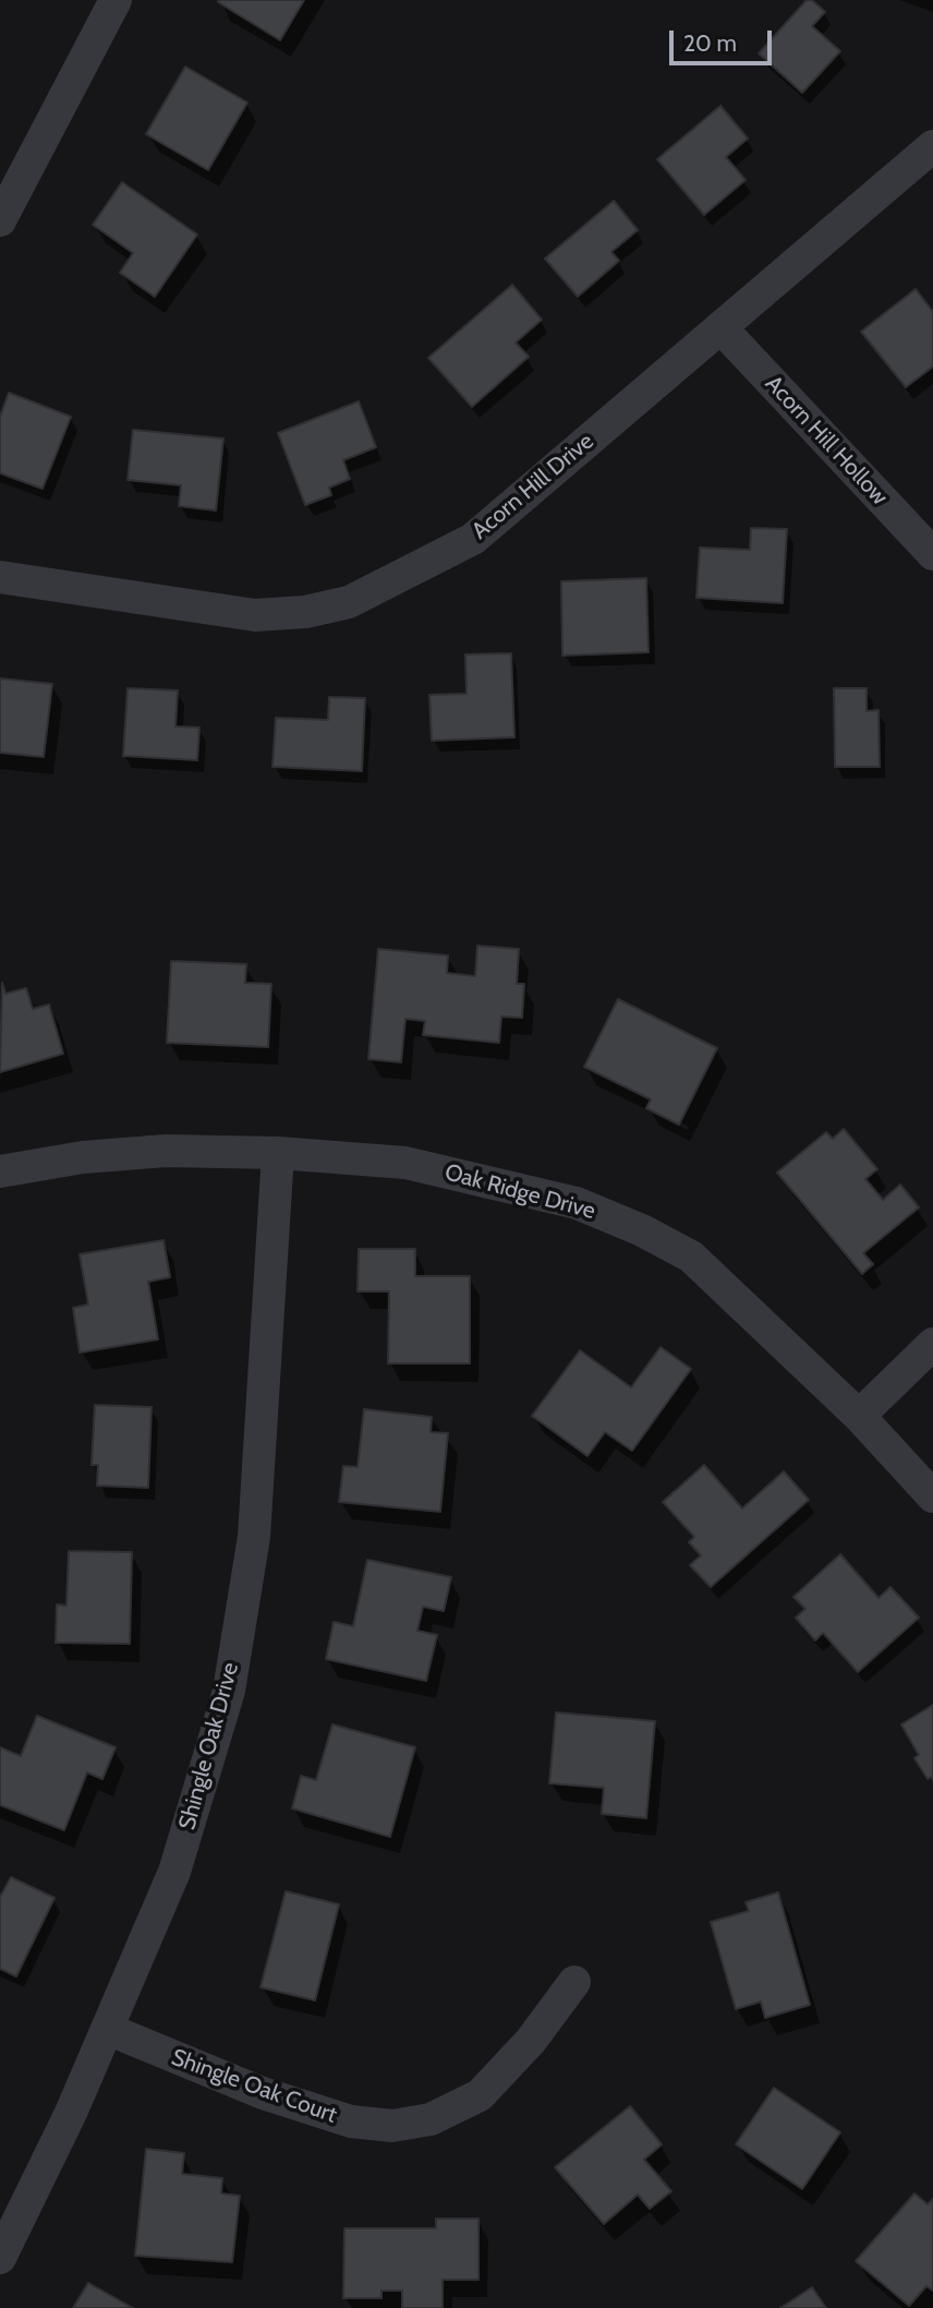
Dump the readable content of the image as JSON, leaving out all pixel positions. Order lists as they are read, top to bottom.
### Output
{
  "streets": {
    "street": [
      "Acorn Hill Hollow",
      "Acorn Hill Drive",
      "Oak Ridge Drive",
      "Shingle Oak Drive",
      "Shingle Oak Court"
    ]
  },
  "crossings": [
    ["Acorn Hill Hollow", "Acorn Hill Drive"],
    ["Oak Ridge Drive", "Shingle Oak Drive"],
    ["Shingle Oak Drive", "Shingle Oak Court"]
  ],
  "scale_bar": "20 m"
}
